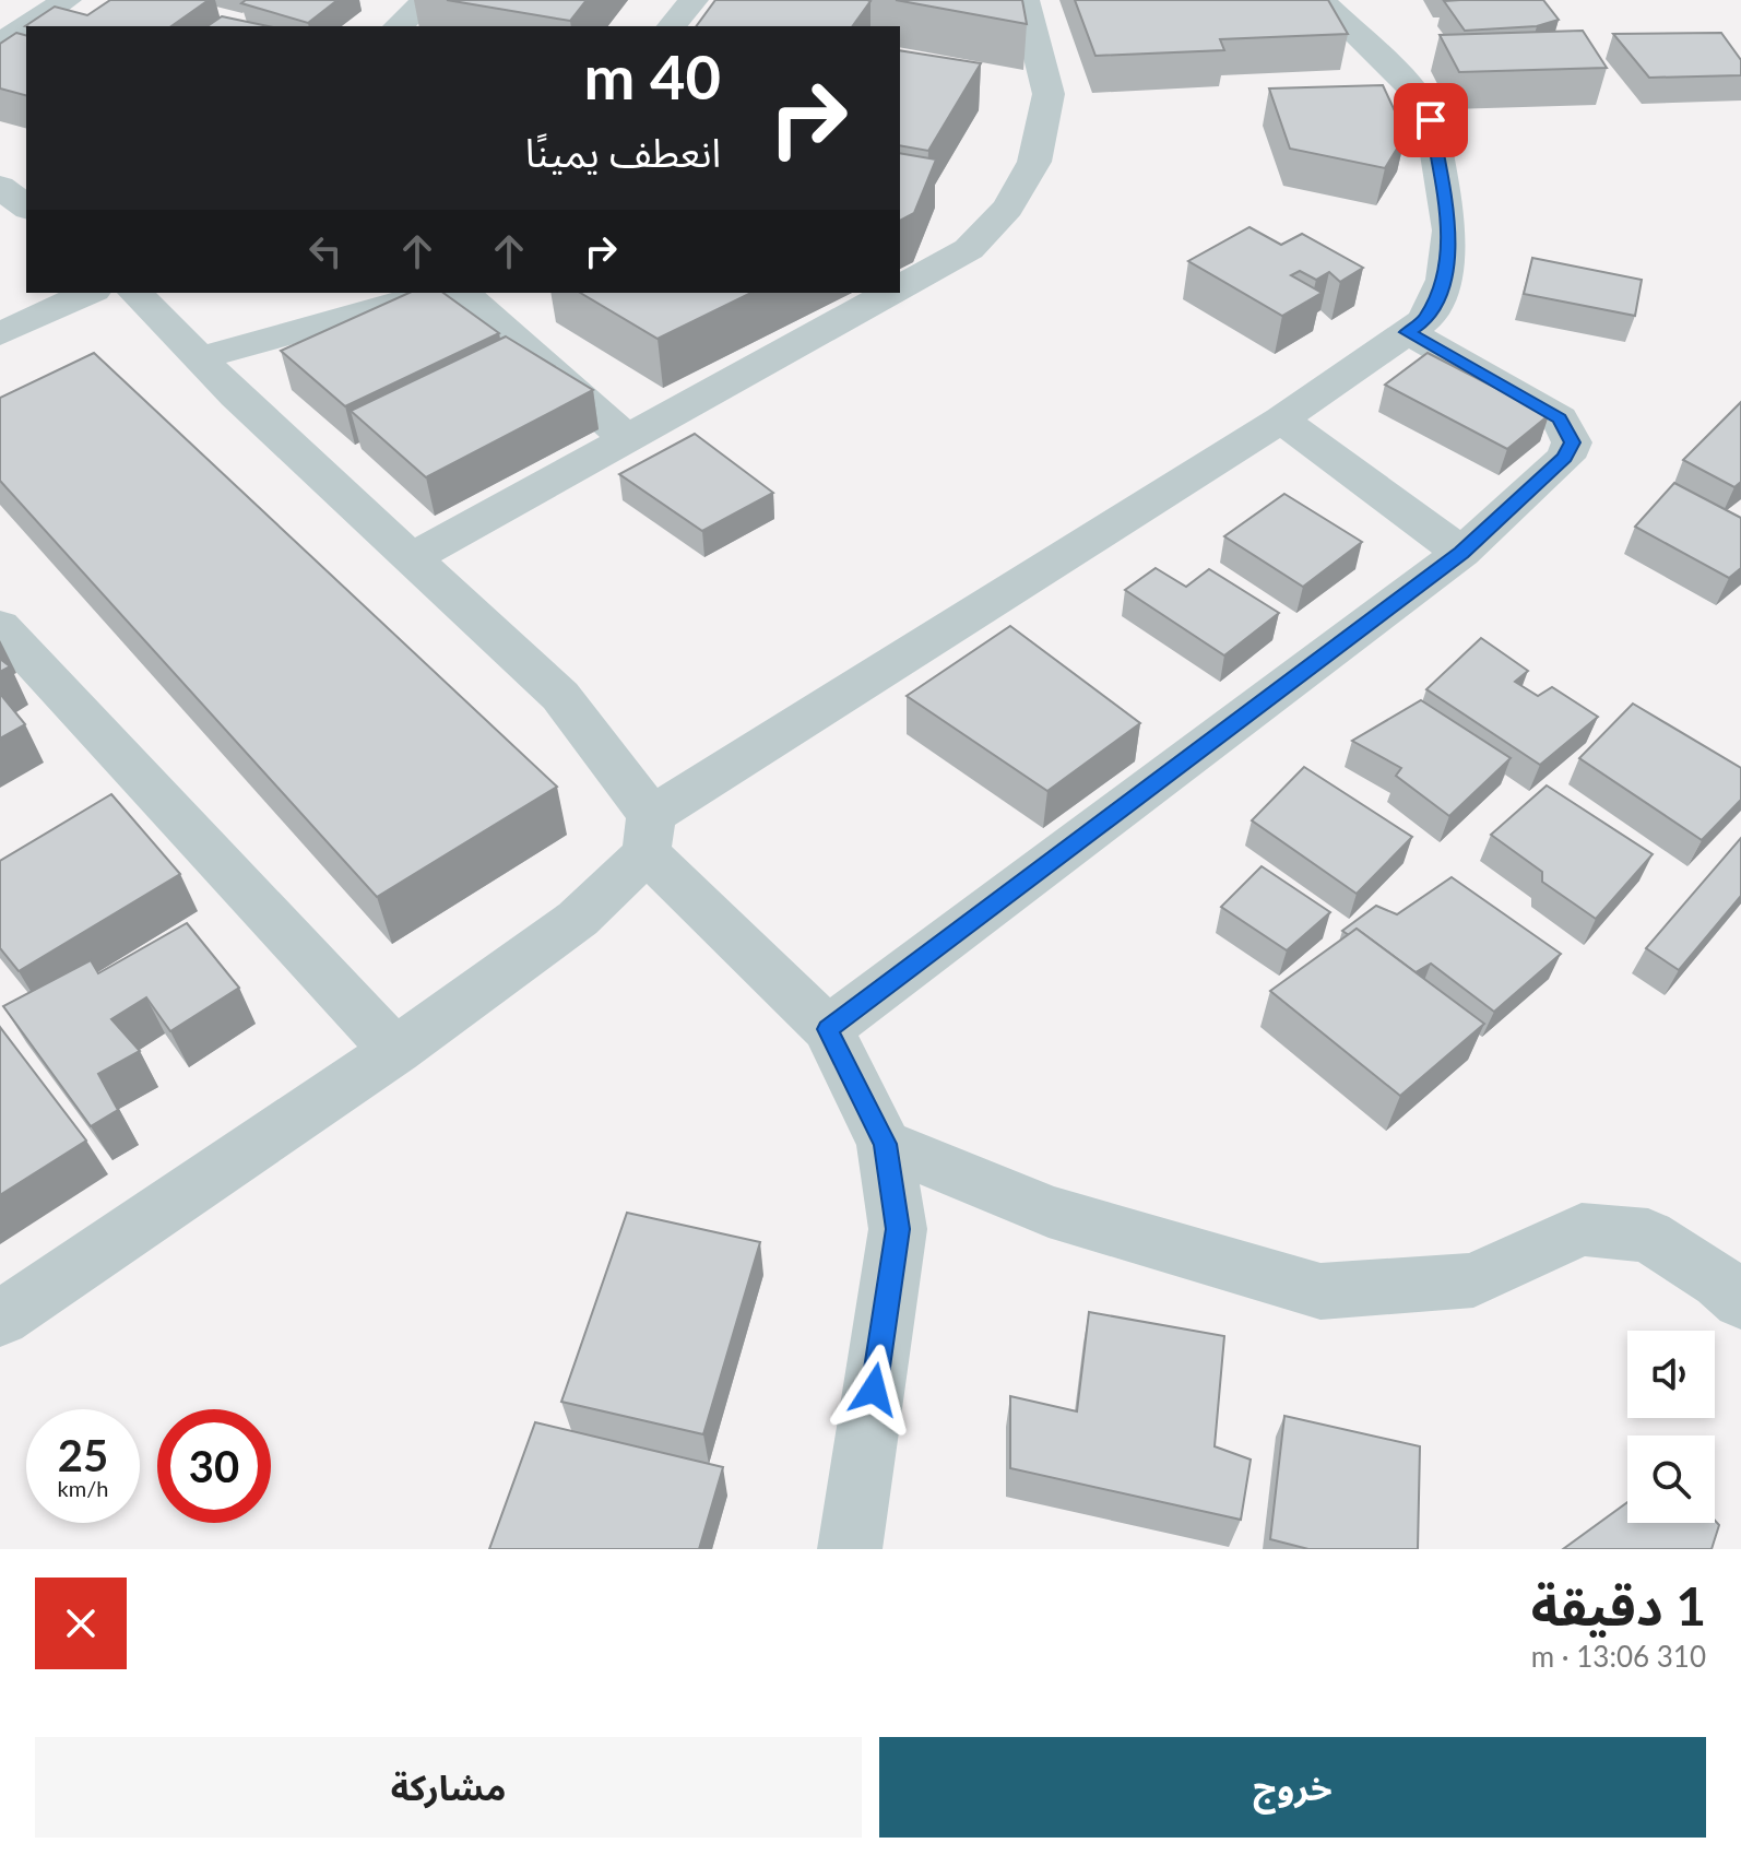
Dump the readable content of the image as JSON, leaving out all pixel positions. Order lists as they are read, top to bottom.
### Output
{
  "page": {
    "turn": ["40 m", "انعطف يمينًا"],
    "speed": "25 km/h",
    "limit": "30",
    "heading": ["1 دقيقة", "310 m · 13:06"],
    "buttons": ["خروج", "مشاركة"]
  }
}
